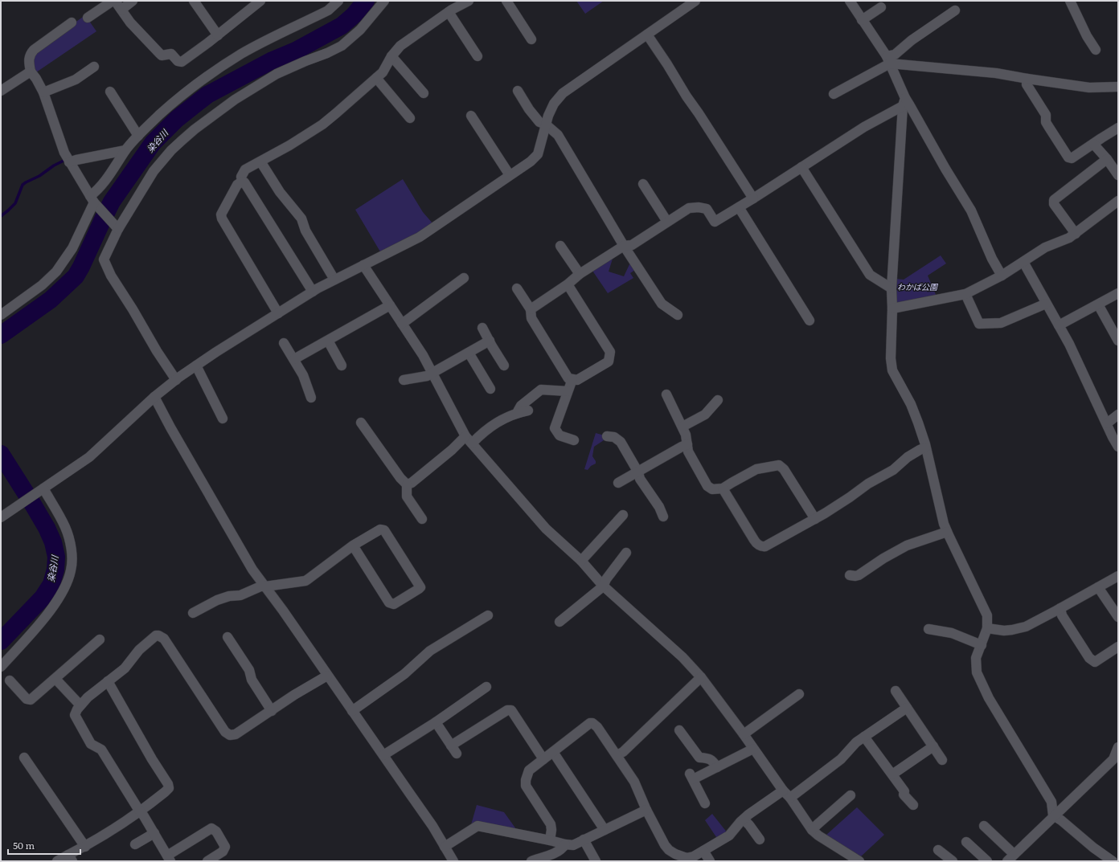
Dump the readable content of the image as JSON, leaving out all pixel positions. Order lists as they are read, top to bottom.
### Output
{
  "water": ["染谷川"],
  "parks": ["わかば公園"],
  "scale_bar": "50 m"
}
